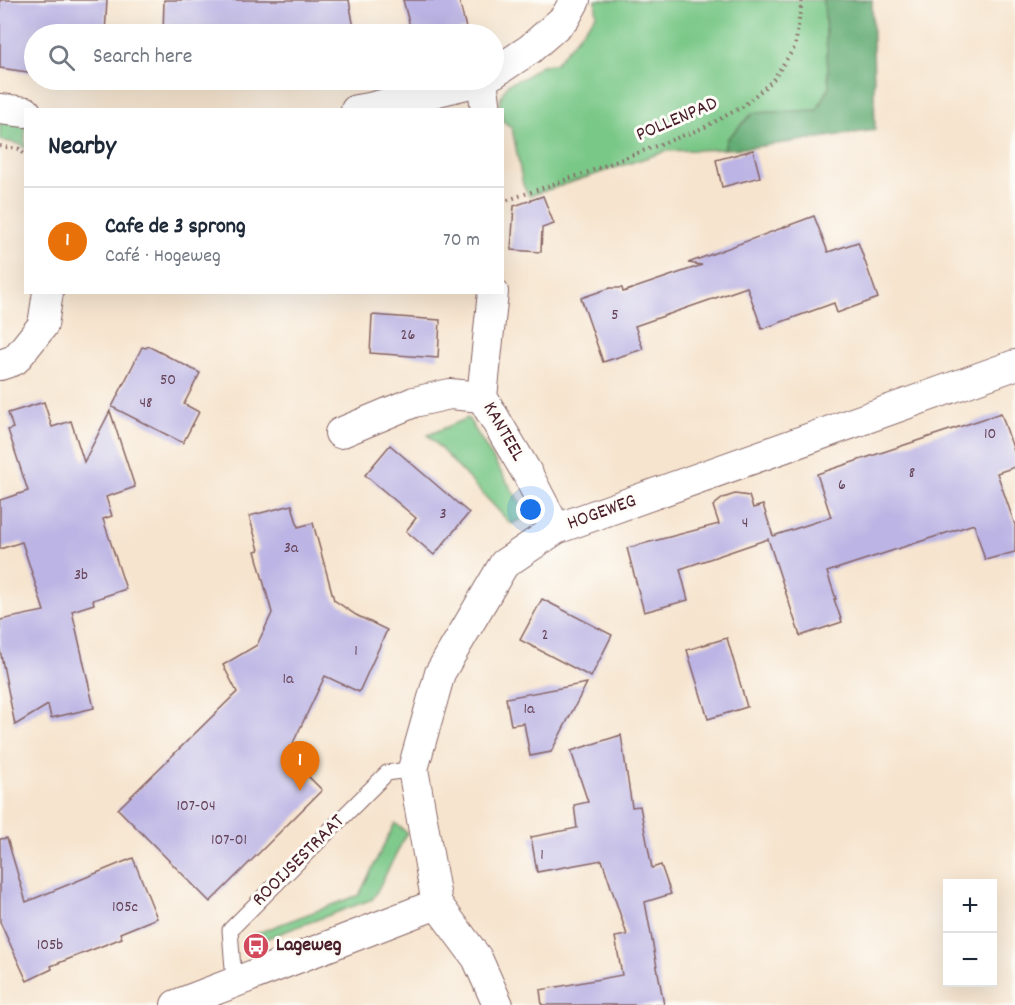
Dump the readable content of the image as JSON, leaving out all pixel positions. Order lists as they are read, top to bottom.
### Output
{
  "streets": {
    "street": ["KANTEEL", "HOGEWEG"],
    "lane": ["ROOIJSESTRAAT"],
    "path": ["POLLENPAD"]
  },
  "crossings": [
    ["KANTEEL", "HOGEWEG"],
    ["HOGEWEG", "ROOIJSESTRAAT"]
  ],
  "places": {
    "bus stop": ["Lageweg"]
  },
  "house_numbers": [
    "5",
    "26",
    "50",
    "48",
    "10",
    "8",
    "6",
    "3",
    "4",
    "3a",
    "3b",
    "2",
    "1",
    "1a",
    "1a",
    "107-04",
    "107-01",
    "1",
    "105c",
    "105b"
  ],
  "page": {
    "search": "Search here",
    "heading": "Nearby",
    "list": [
      {
        "mark": "1",
        "name": "Cafe de 3 sprong",
        "note": "Café · Hogeweg",
        "value": "70 m"
      }
    ],
    "pins": "1",
    "map_buttons": ["+", "−"]
  }
}
